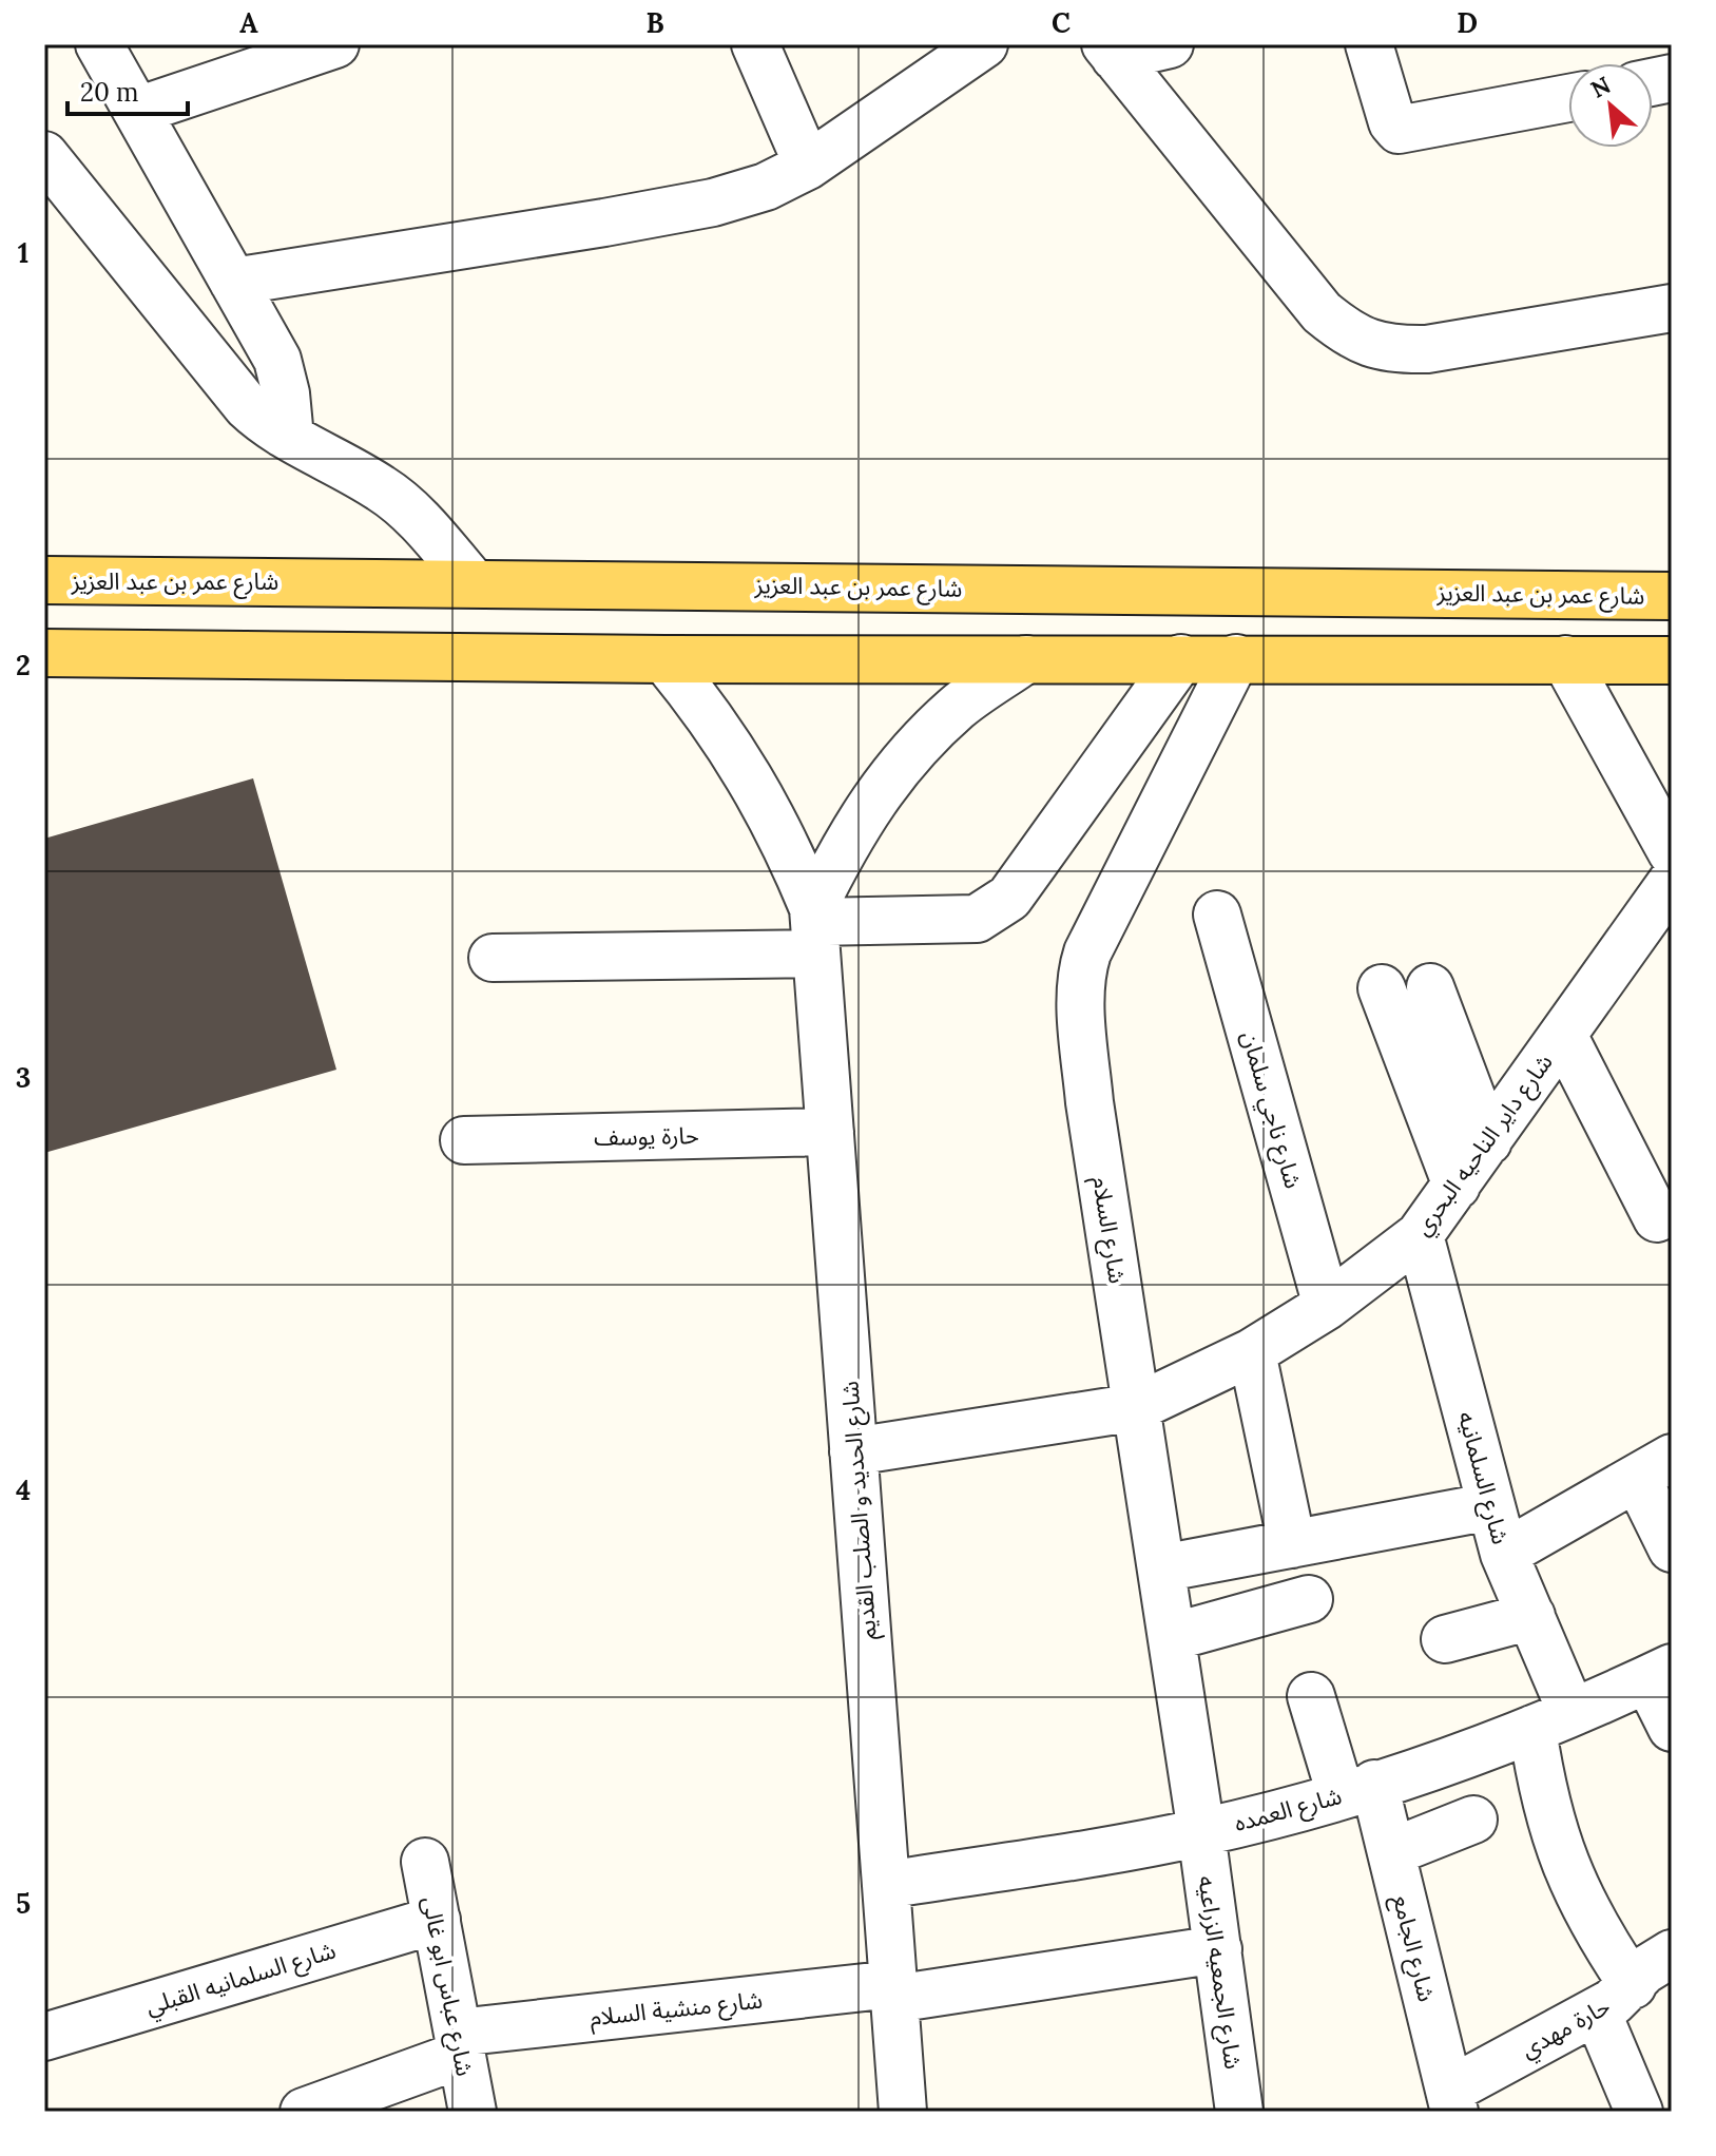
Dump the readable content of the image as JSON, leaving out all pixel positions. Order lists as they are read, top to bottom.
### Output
{
  "streets": {
    "main road": ["شارع عمر بن عبد العزيز"],
    "street": [
      "شارع ناجي سلمان",
      "حارة يوسف",
      "شارع داير الناحيه البحري",
      "شارع السلام",
      "شارع السلمانيه",
      "شارع الحديد و الصلب القديم",
      "شارع العمده",
      "شارع الجامع",
      "شارع الجمعيه الزراعيه",
      "شارع السلمانيه القبلي",
      "شارع عباس ابو غالى",
      "شارع منشية السلام",
      "حارة مهدي"
    ]
  },
  "crossings": [
    ["شارع ناجي سلمان", "شارع داير الناحيه البحري"],
    ["حارة يوسف", "شارع الحديد و الصلب القديم"],
    ["شارع داير الناحيه البحري", "شارع السلام"],
    ["شارع داير الناحيه البحري", "شارع السلمانيه"],
    ["شارع داير الناحيه البحري", "شارع الحديد و الصلب القديم"],
    ["شارع السلام", "شارع العمده"],
    ["شارع السلام", "شارع الجمعيه الزراعيه"],
    ["شارع السلمانيه", "شارع العمده"],
    ["شارع السلمانيه", "حارة مهدي"],
    ["شارع الحديد و الصلب القديم", "شارع العمده"],
    ["شارع الحديد و الصلب القديم", "شارع منشية السلام"],
    ["شارع العمده", "شارع الجامع"],
    ["شارع العمده", "شارع الجمعيه الزراعيه"],
    ["شارع الجامع", "حارة مهدي"],
    ["شارع الجمعيه الزراعيه", "شارع منشية السلام"],
    ["شارع السلمانيه القبلي", "شارع عباس ابو غالى"],
    ["شارع عباس ابو غالى", "شارع منشية السلام"]
  ],
  "scale_bar": "20 m",
  "north": "top left",
  "grid": {
    "columns": [
      "A",
      "B",
      "C",
      "D"
    ],
    "rows": [
      "1",
      "2",
      "3",
      "4",
      "5"
    ]
  }
}
